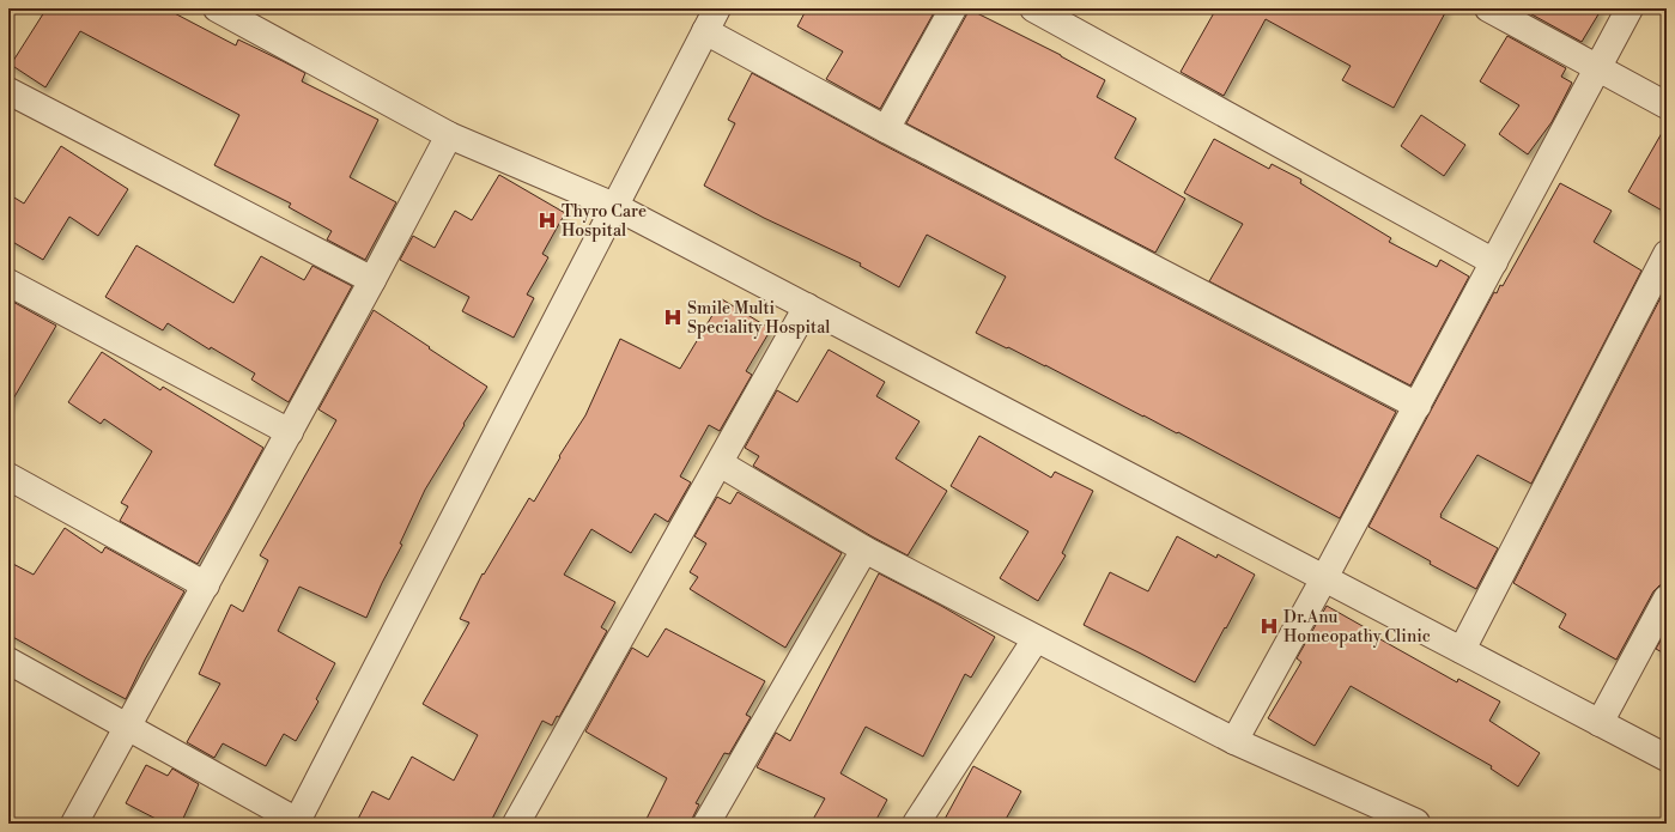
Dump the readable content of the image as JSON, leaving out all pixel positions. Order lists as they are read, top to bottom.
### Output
{
  "places": {
    "hospital": ["Thyro Care Hospital", "Smile Multi Speciality Hospital", "Dr.Anu Homeopathy Clinic"]
  }
}
